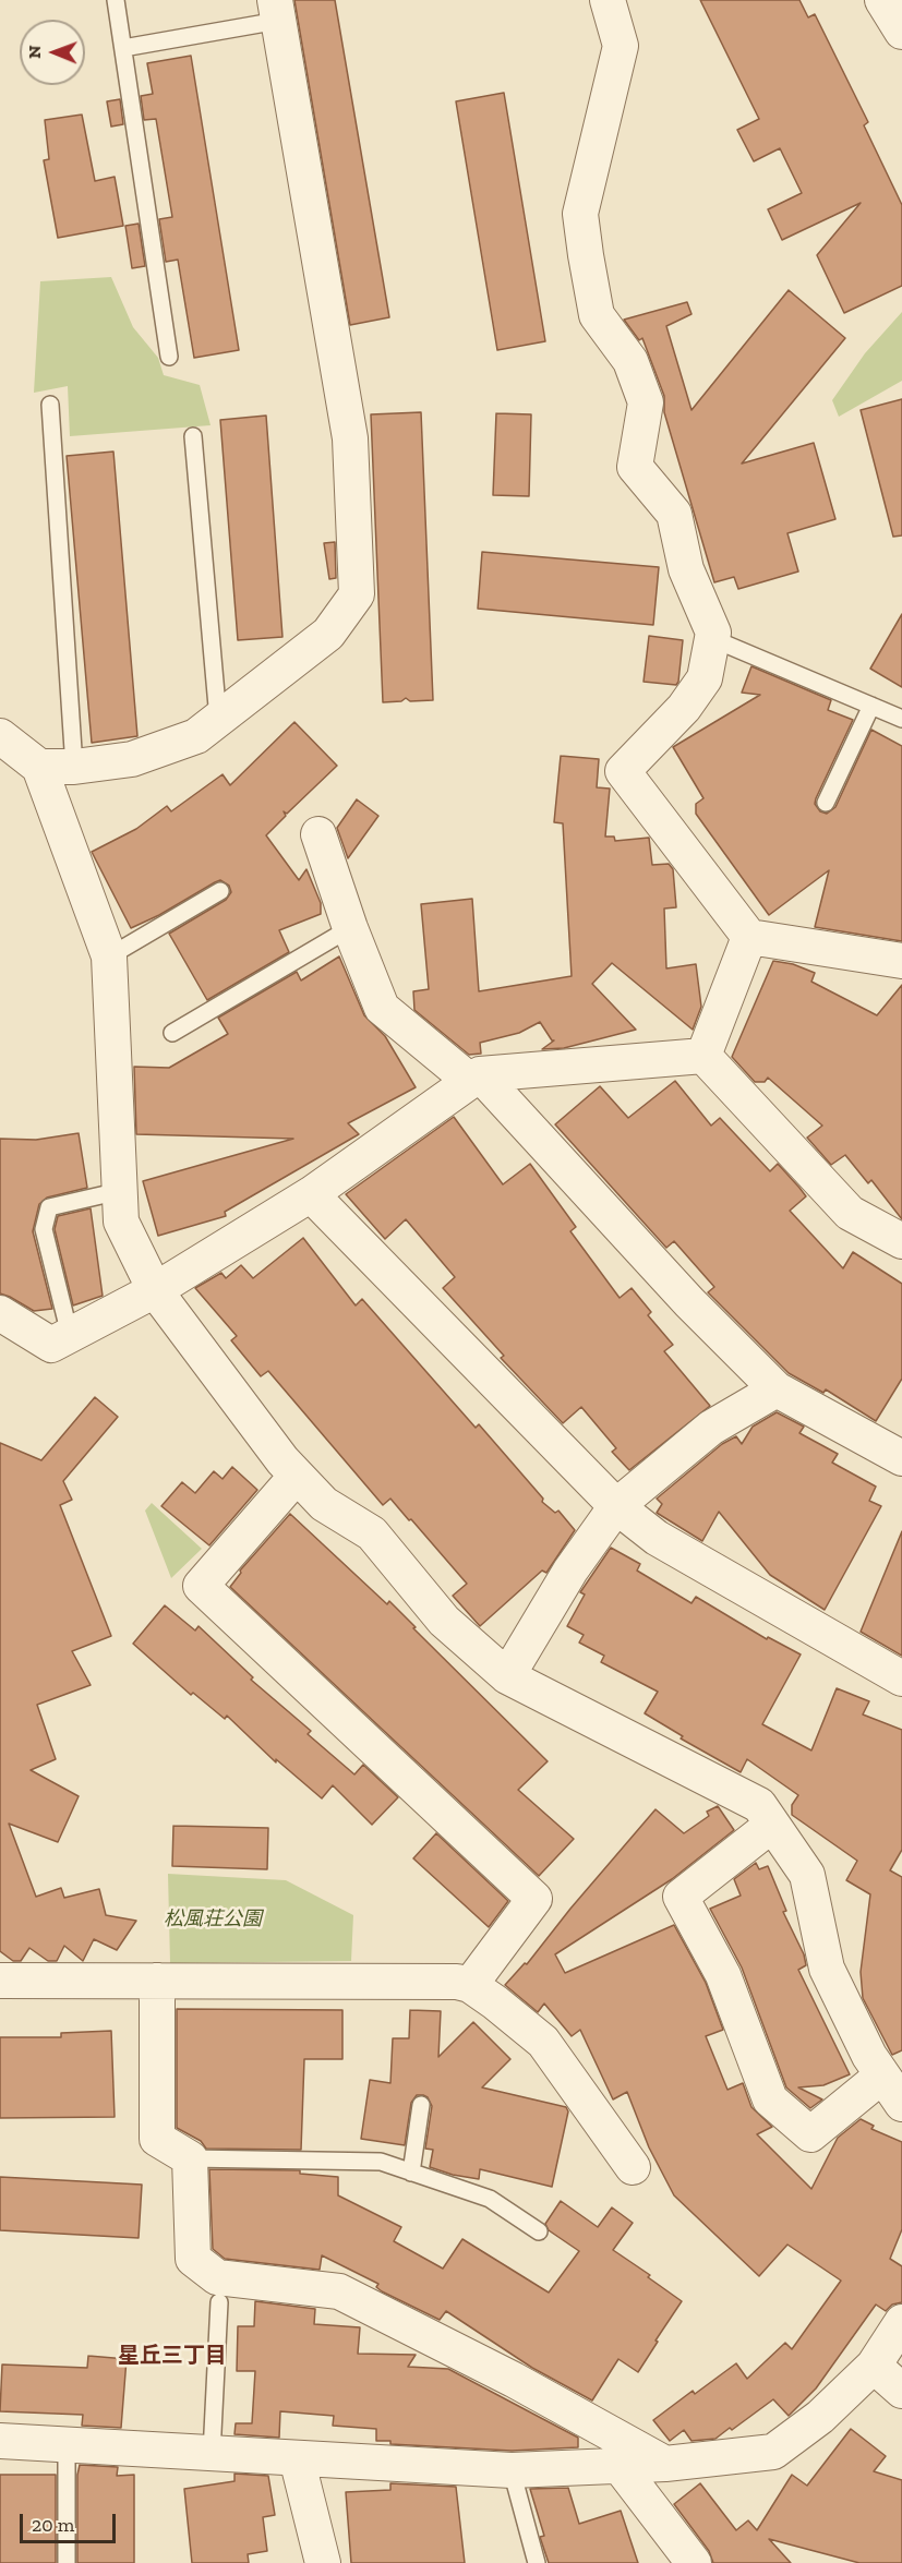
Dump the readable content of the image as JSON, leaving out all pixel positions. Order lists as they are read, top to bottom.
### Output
{
  "districts": ["星丘三丁目"],
  "parks": ["松風荘公園"],
  "scale_bar": "20 m",
  "north": "left"
}
